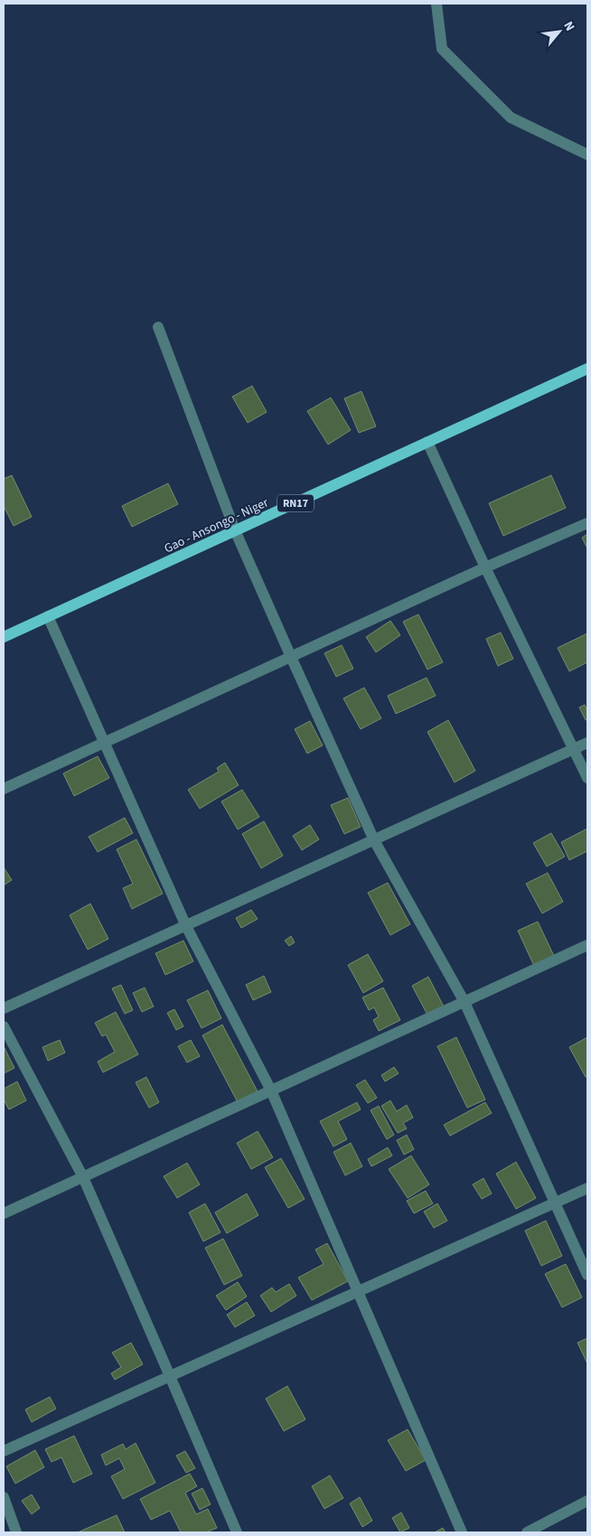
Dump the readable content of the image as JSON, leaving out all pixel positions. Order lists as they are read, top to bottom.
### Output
{
  "streets": {
    "main road": ["RN17", "Gao - Ansongo - Niger"]
  },
  "north": "top right"
}
